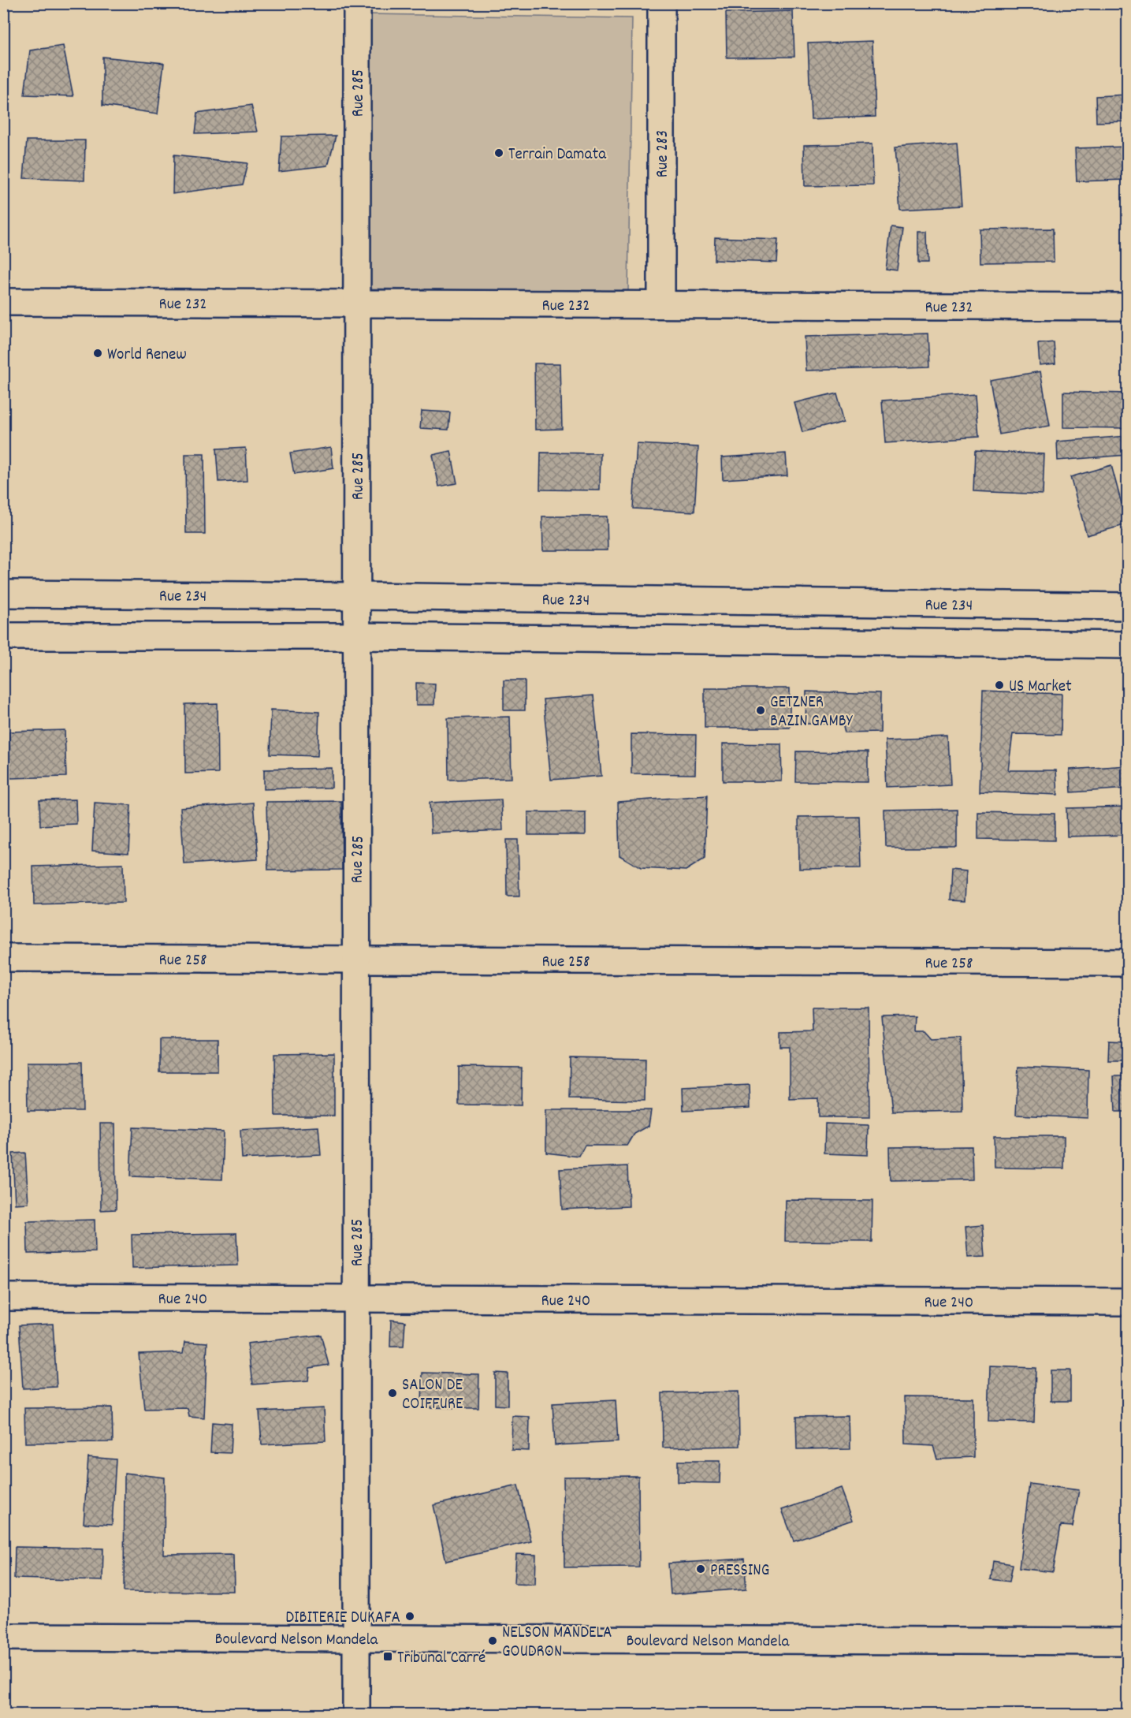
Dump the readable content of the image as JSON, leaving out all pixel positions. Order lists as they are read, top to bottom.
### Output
{
  "streets": {
    "street": [
      "Rue 285",
      "Rue 283",
      "Rue 232",
      "Rue 234",
      "Rue 258",
      "Rue 240",
      "Boulevard Nelson Mandela"
    ]
  },
  "crossings": [
    ["Rue 285", "Rue 232"],
    ["Rue 285", "Rue 234"],
    ["Rue 285", "Rue 258"],
    ["Rue 285", "Rue 240"],
    ["Rue 285", "Boulevard Nelson Mandela"],
    ["Rue 283", "Rue 232"]
  ],
  "places": {
    "other": [
      "Terrain Damata",
      "World Renew",
      "US Market",
      "GETZNER BAZIN GAMBY",
      "SALON DE COIFFURE",
      "PRESSING",
      "DIBITERIE DUKAFA",
      "NELSON MANDELA GOUDRON"
    ],
    "transit": ["Tribunal Carré"]
  }
}
